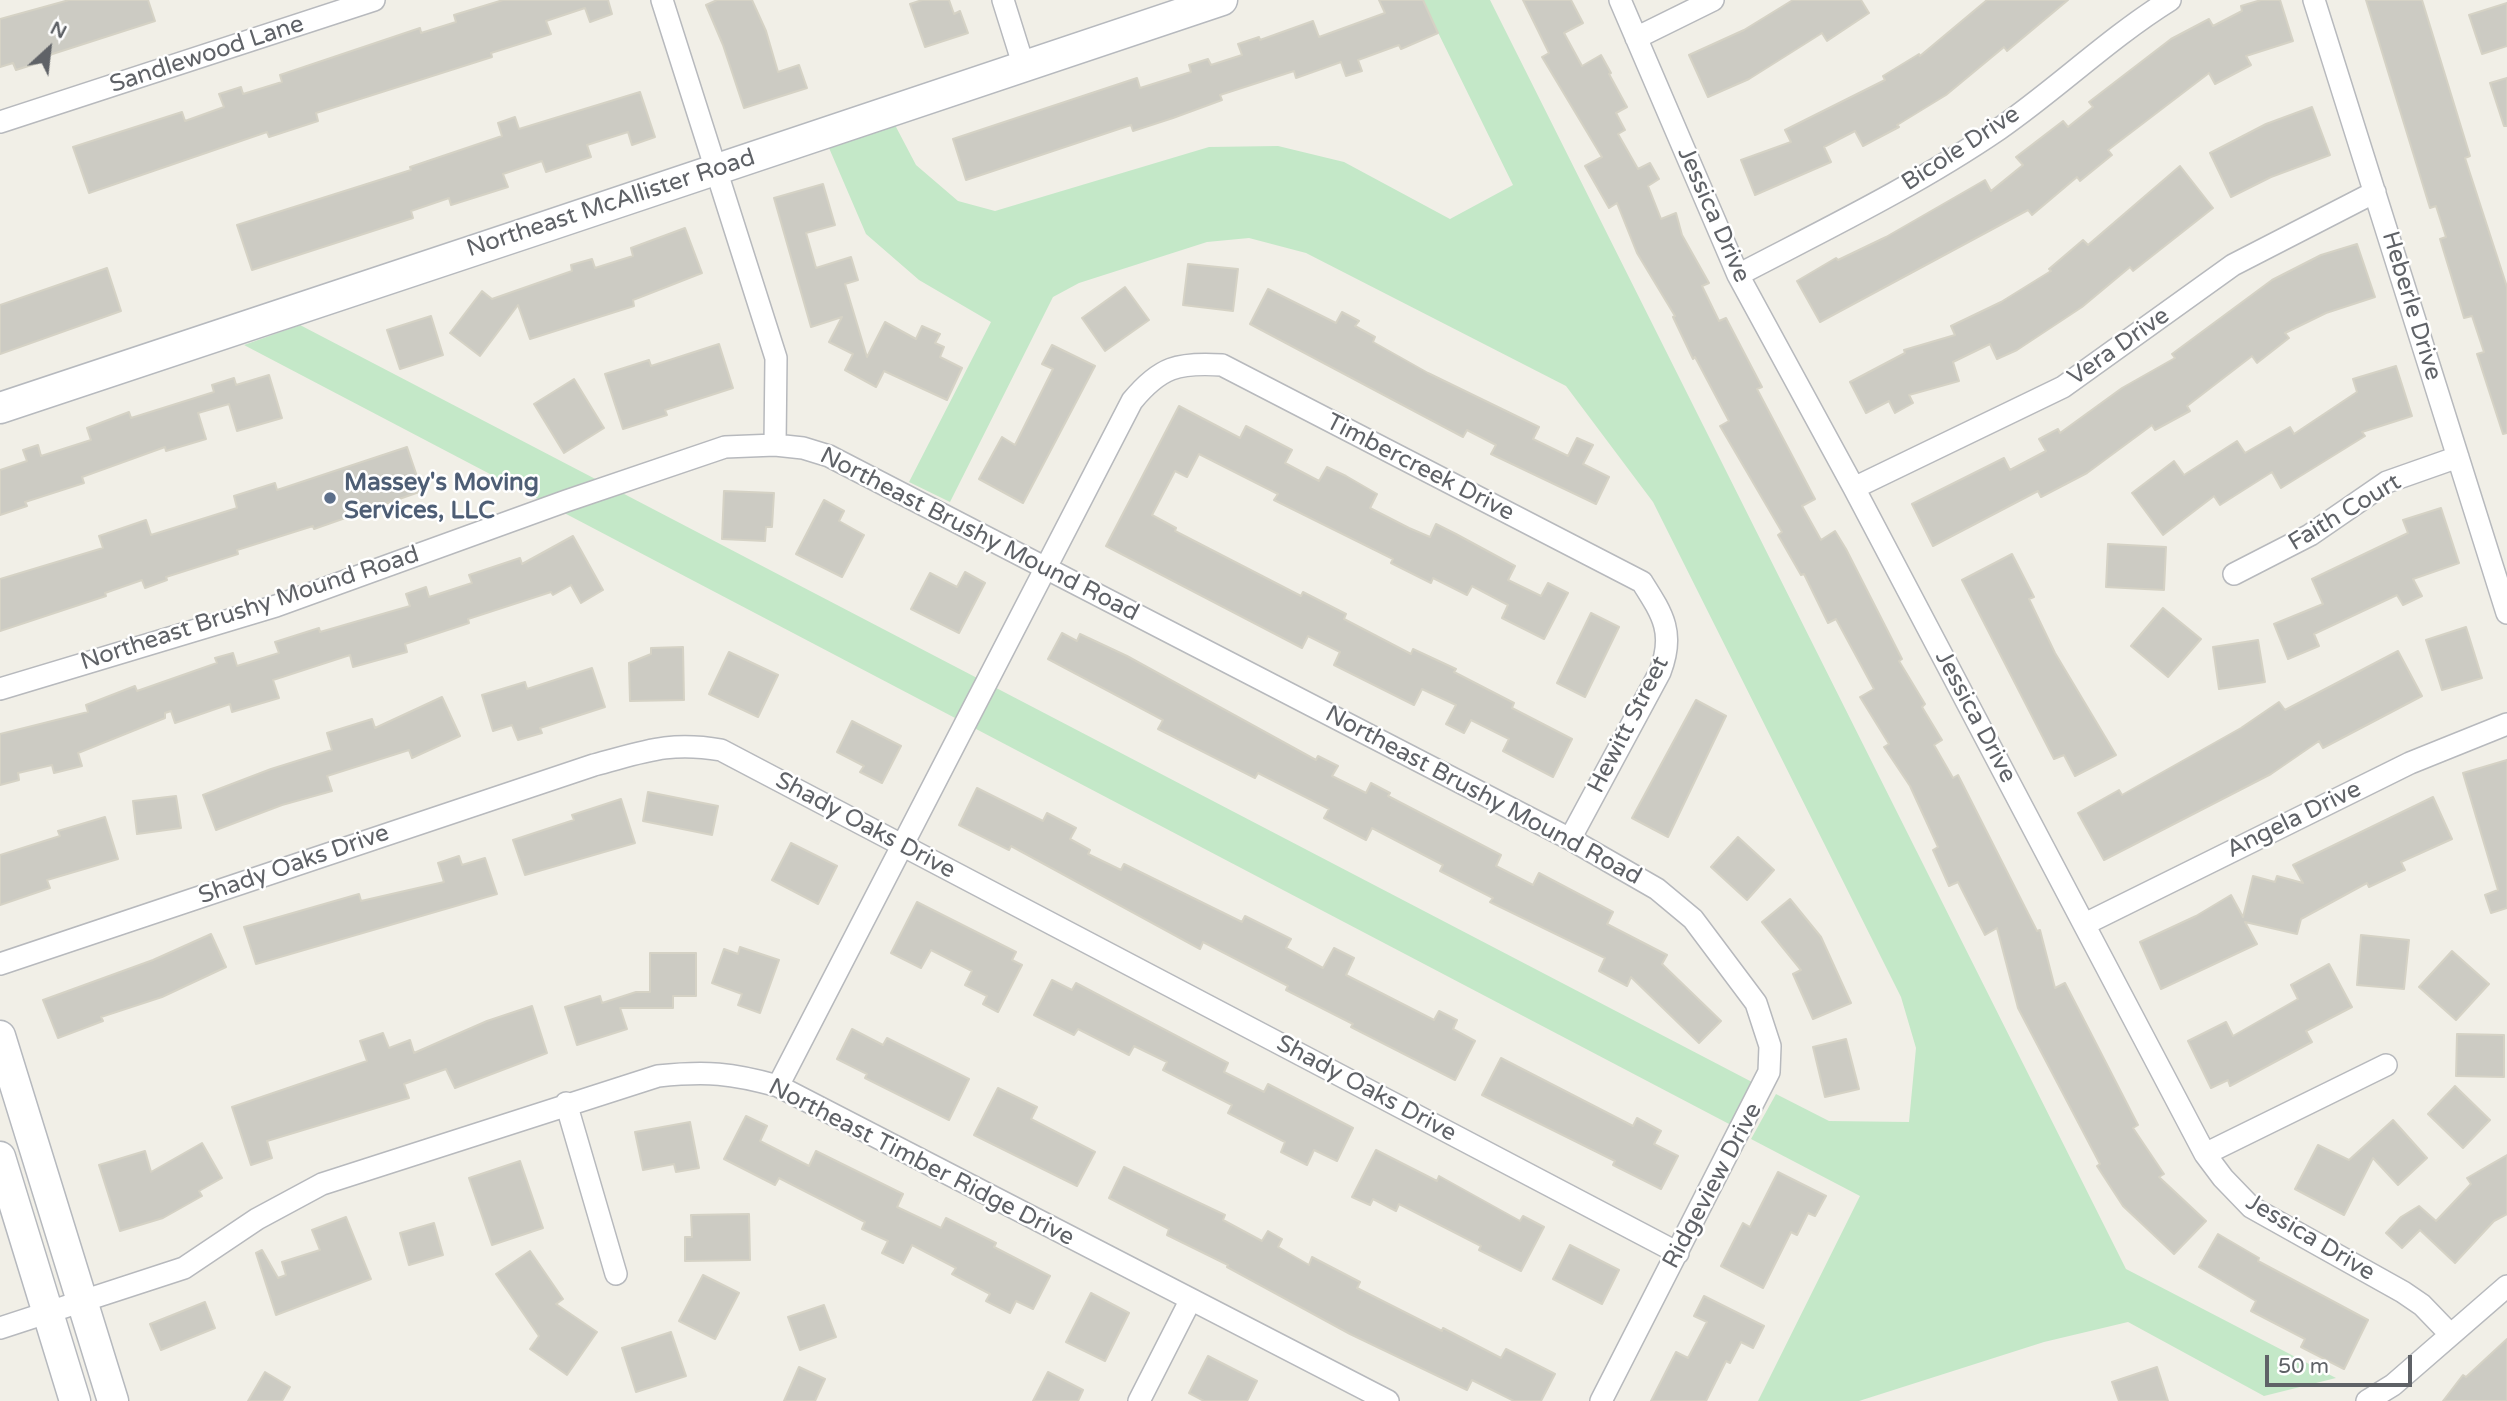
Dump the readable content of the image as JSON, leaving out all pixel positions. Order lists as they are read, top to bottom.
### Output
{
  "streets": {
    "street": [
      "Sandlewood Lane",
      "Bicole Drive",
      "Northeast McAllister Road",
      "Jessica Drive",
      "Heberle Drive",
      "Vera Drive",
      "Timbercreek Drive",
      "Faith Court",
      "Northeast Brushy Mound Road",
      "Hewitt Street",
      "Angela Drive",
      "Shady Oaks Drive",
      "Northeast Timber Ridge Drive",
      "Ridgeview Drive"
    ]
  },
  "crossings": [
    ["Bicole Drive", "Jessica Drive"],
    ["Jessica Drive", "Vera Drive"],
    ["Jessica Drive", "Angela Drive"],
    ["Heberle Drive", "Vera Drive"],
    ["Heberle Drive", "Faith Court"],
    ["Timbercreek Drive", "Northeast Brushy Mound Road"],
    ["Timbercreek Drive", "Hewitt Street"],
    ["Northeast Brushy Mound Road", "Hewitt Street"],
    ["Northeast Brushy Mound Road", "Ridgeview Drive"],
    ["Shady Oaks Drive", "Ridgeview Drive"]
  ],
  "places": ["Massey's Moving Services, LLC"],
  "scale_bar": "50 m",
  "north": "top right"
}
